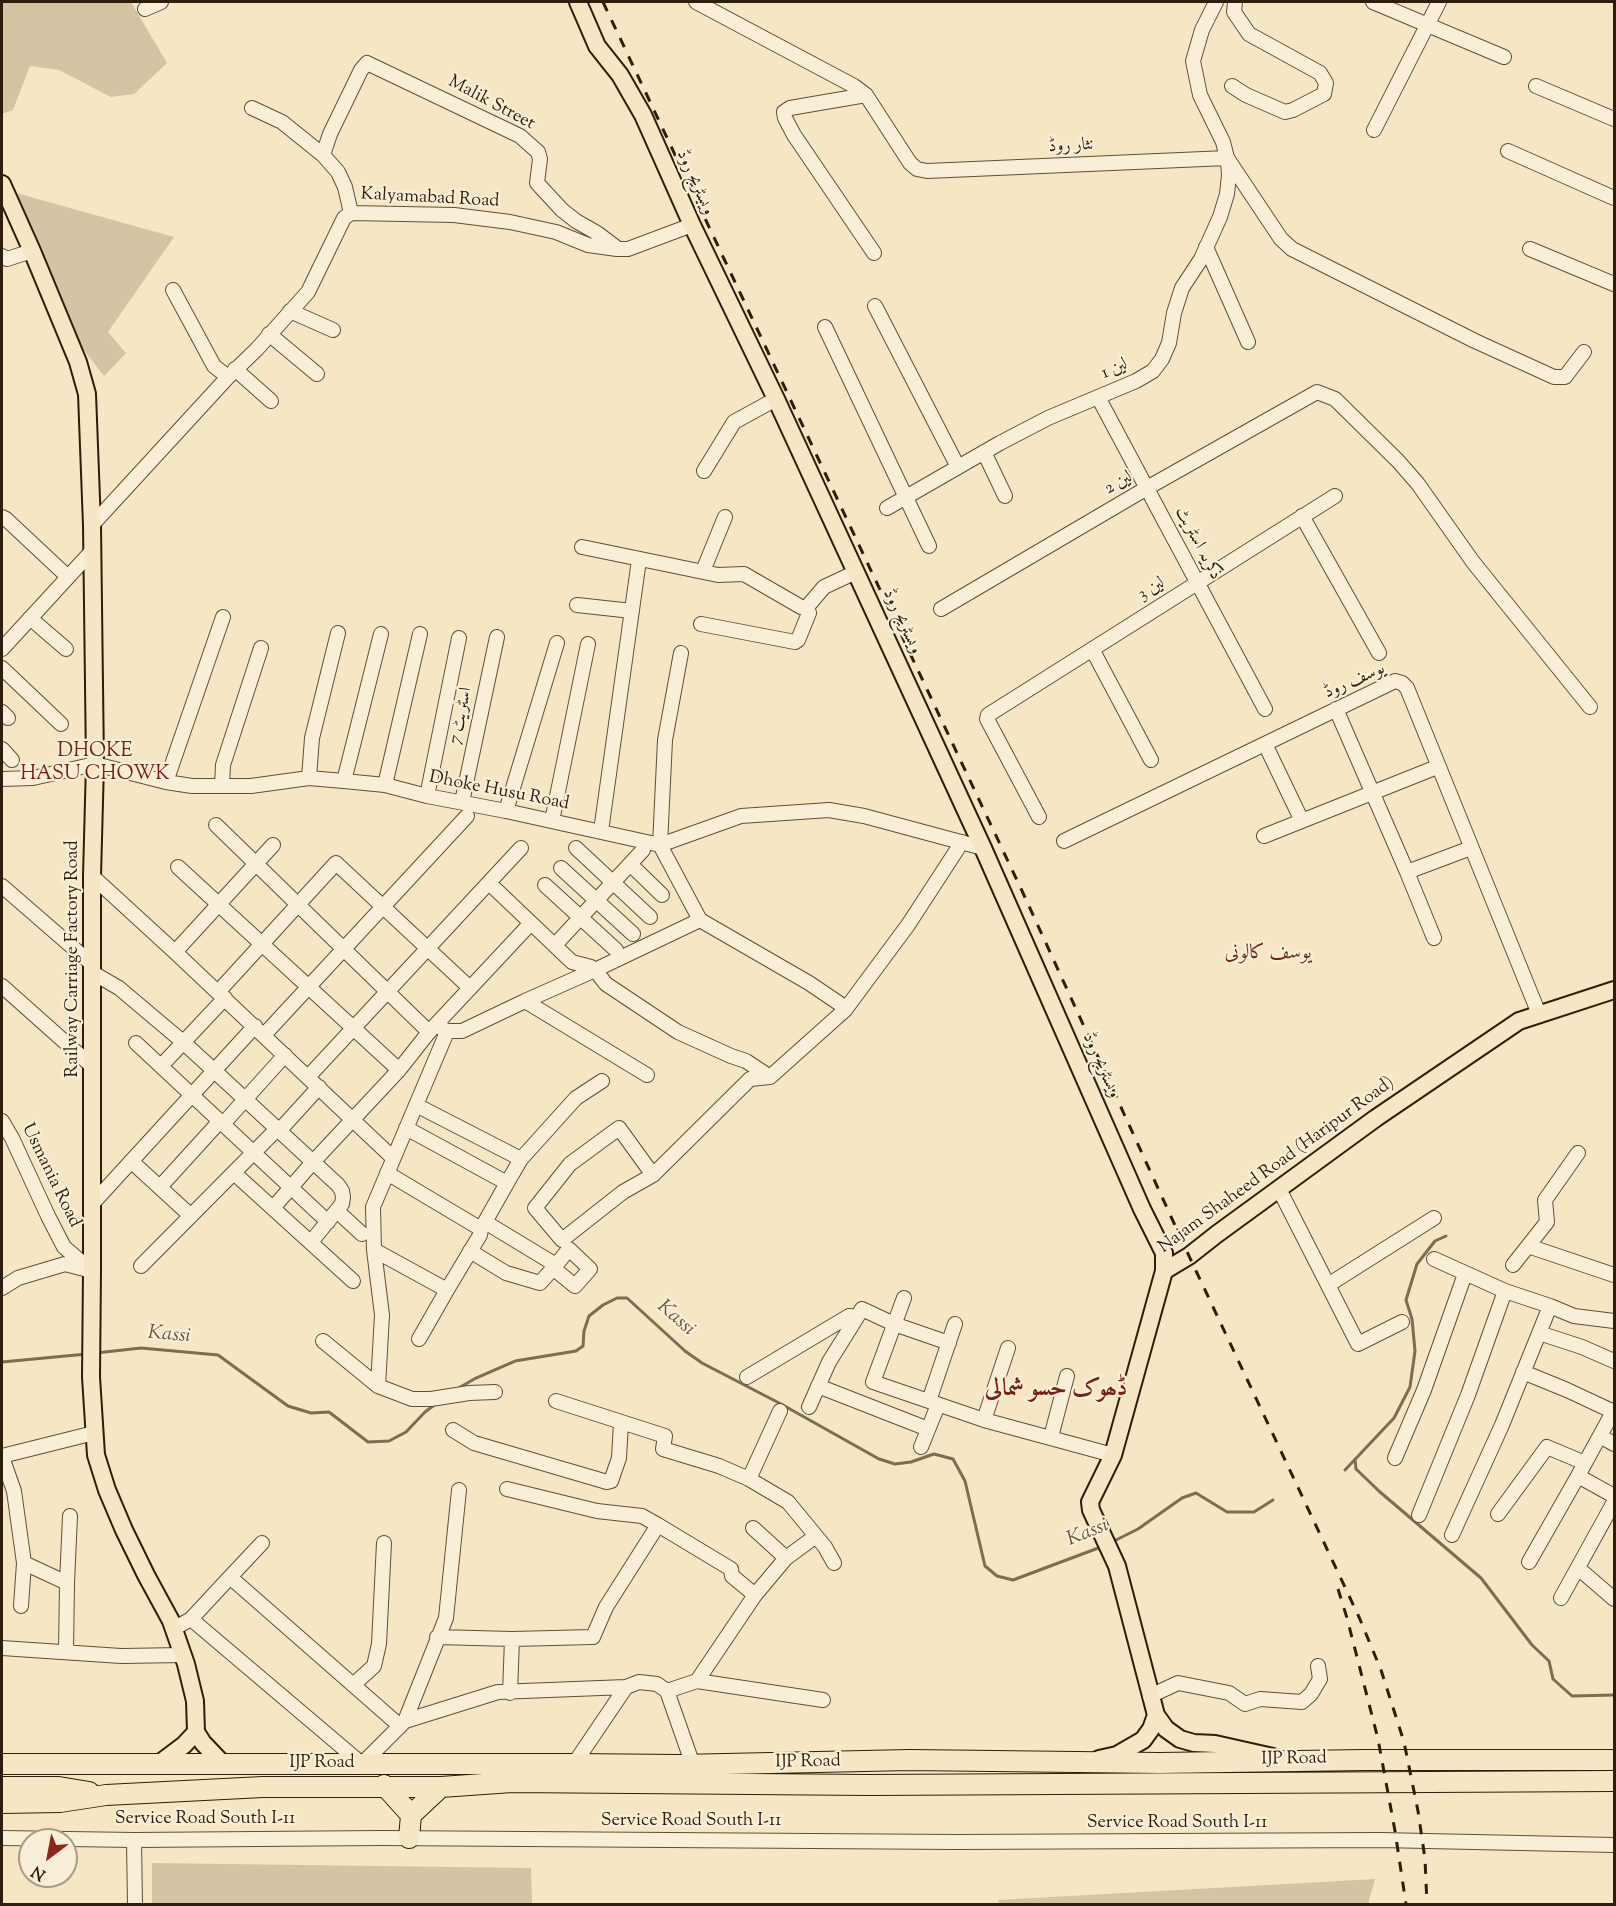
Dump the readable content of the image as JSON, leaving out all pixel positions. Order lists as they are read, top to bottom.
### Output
{
  "streets": {
    "highway": ["IJP Road"],
    "main road": ["ویسٹریج روڈ", "Railway Carriage Factory Road", "Najam Shaheed Road (Haripur Road)"],
    "street": [
      "Malik Street",
      "نثار روڈ",
      "Kalyamabad Road",
      "لین 1",
      "لین 2",
      "ذکریہ اسٹریٹ",
      "لین 3",
      "یوسف روڈ",
      "اسٹریٹ 7",
      "Dhoke Husu Road",
      "Usmania Road",
      "Service Road South I-11"
    ]
  },
  "crossings": [
    ["Malik Street", "Kalyamabad Road"],
    ["نثار روڈ", "لین 1"],
    ["ویسٹریج روڈ", "Kalyamabad Road"],
    ["ویسٹریج روڈ", "Najam Shaheed Road (Haripur Road)"],
    ["Kalyamabad Road", "Railway Carriage Factory Road"],
    ["لین 1", "ذکریہ اسٹریٹ"],
    ["لین 2", "ذکریہ اسٹریٹ"],
    ["ذکریہ اسٹریٹ", "لین 3"],
    ["یوسف روڈ", "Najam Shaheed Road (Haripur Road)"],
    ["اسٹریٹ 7", "Dhoke Husu Road"],
    ["Dhoke Husu Road", "Railway Carriage Factory Road"],
    ["Railway Carriage Factory Road", "Usmania Road"]
  ],
  "districts": ["DHOKE HASU CHOWK", "یوسف کالونی", "ڈھوک حسو شمالی"],
  "water": ["Kassi"],
  "north": "bottom left"
}
